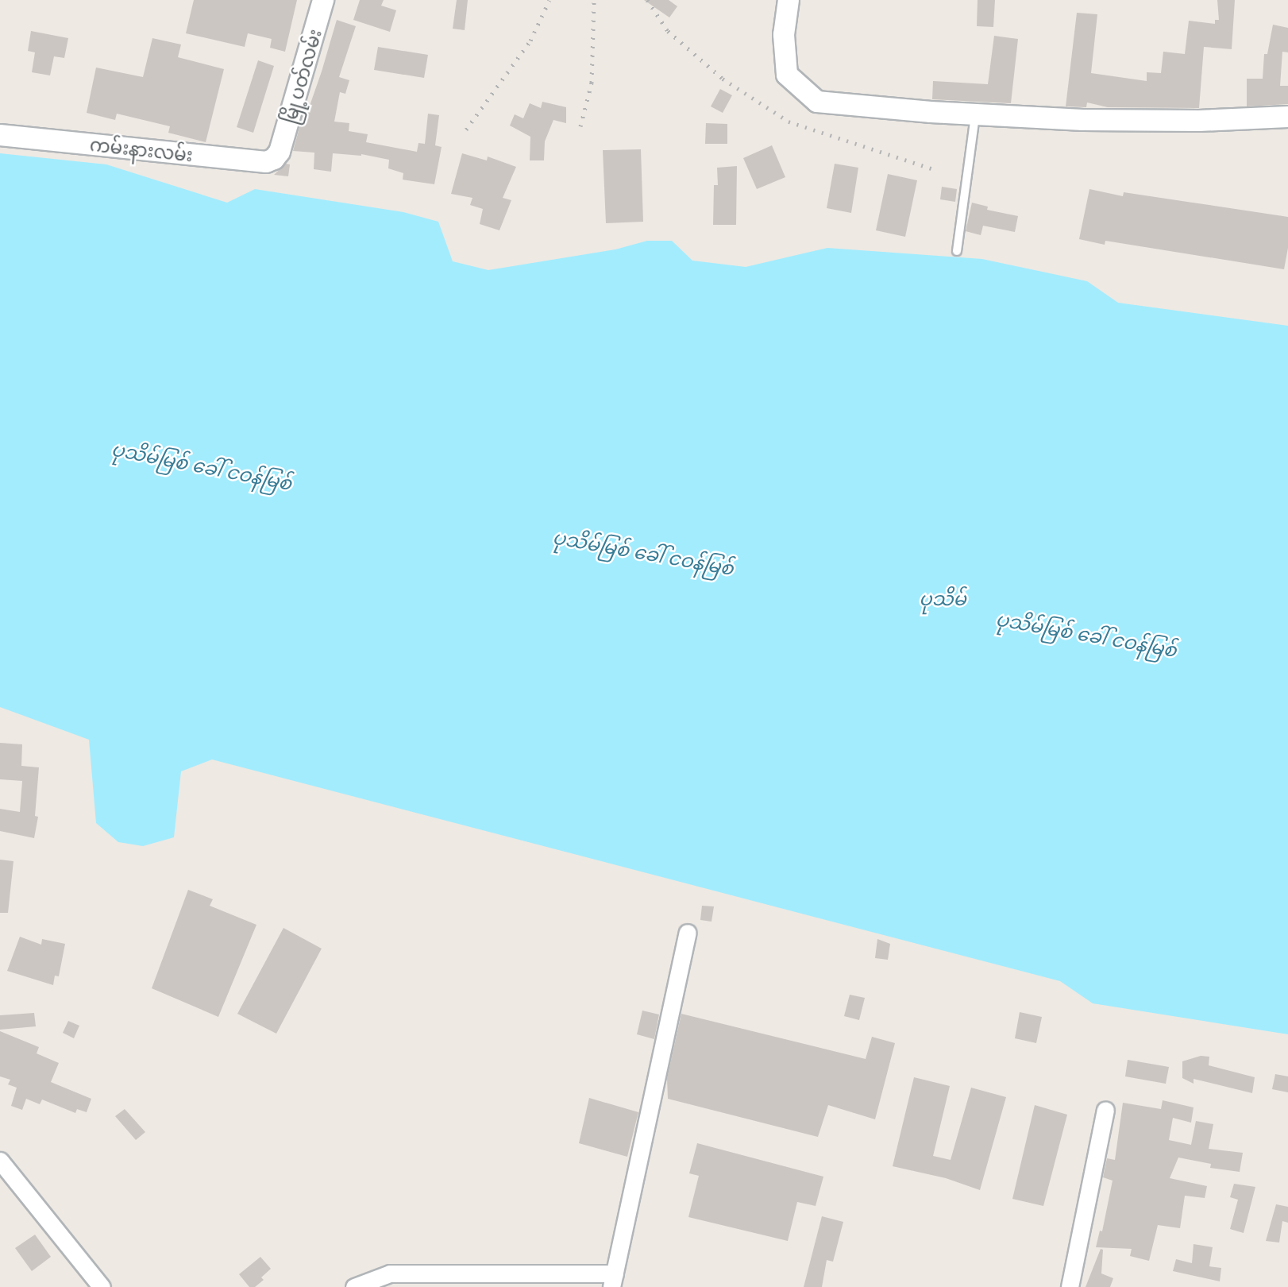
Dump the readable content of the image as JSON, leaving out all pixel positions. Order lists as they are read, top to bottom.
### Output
{
  "streets": {
    "street": ["မြို့ပတ်လမ်း", "ကမ်းနားလမ်း"]
  },
  "crossings": [
    ["မြို့ပတ်လမ်း", "ကမ်းနားလမ်း"]
  ],
  "water": ["ပုသိမ်မြစ် ခေါ် ငဝန်မြစ်", "ပုသိမ်"]
}
